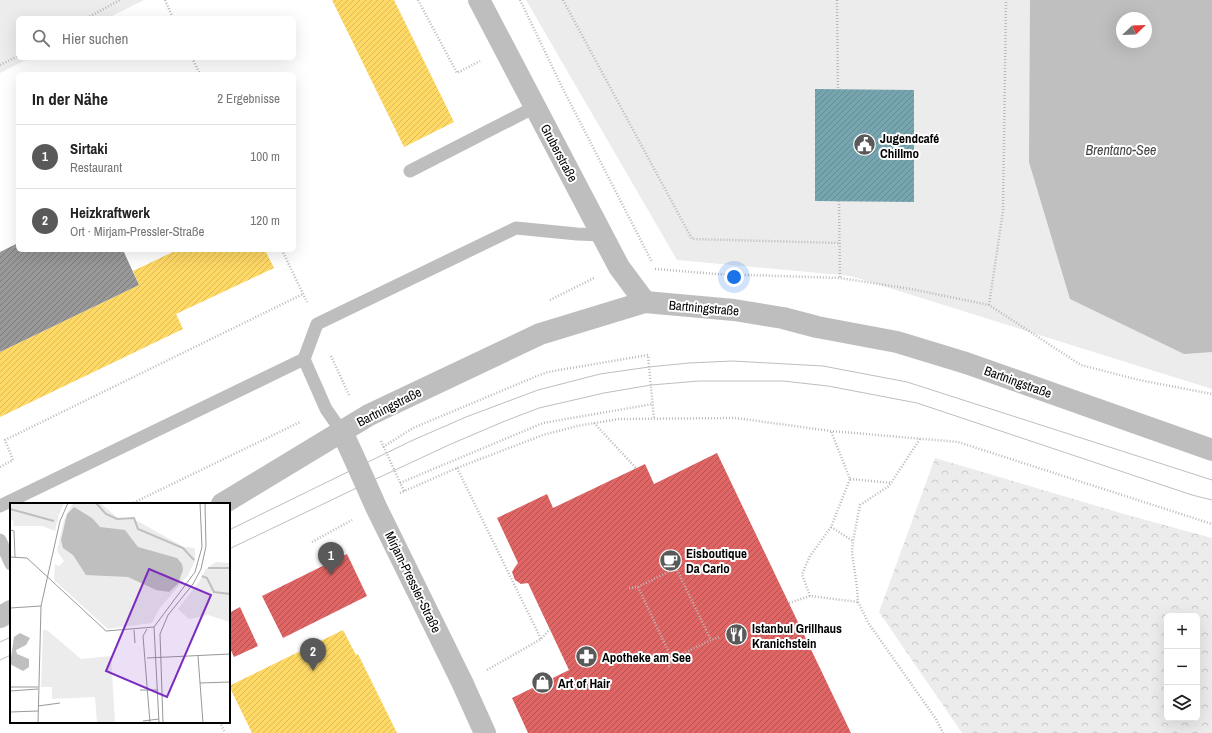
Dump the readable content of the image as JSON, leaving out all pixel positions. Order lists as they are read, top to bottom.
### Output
{
  "streets": {
    "street": ["Gruberstraße", "Bartningstraße", "Mirjam-Pressler-Straße"]
  },
  "crossings": [
    ["Gruberstraße", "Bartningstraße"],
    ["Bartningstraße", "Mirjam-Pressler-Straße"]
  ],
  "water": ["Brentano-See"],
  "places": {
    "public building": ["Jugendcafé Chillmo"],
    "cafe": ["Eisboutique Da Carlo"],
    "restaurant": ["Istanbul Grillhaus Kranichstein"],
    "pharmacy": ["Apotheke am See"],
    "shop": ["Art of Hair"]
  },
  "north": "top right",
  "page": {
    "search": "Hier suchen",
    "heading": ["In der Nähe", "2 Ergebnisse"],
    "list": [
      {
        "mark": "1",
        "name": "Sirtaki",
        "note": "Restaurant",
        "value": "100 m"
      },
      {
        "mark": "2",
        "name": "Heizkraftwerk",
        "note": "Ort · Mirjam-Pressler-Straße",
        "value": "120 m"
      }
    ],
    "pins": ["1", "2"],
    "map_buttons": ["+", "−"]
  }
}
